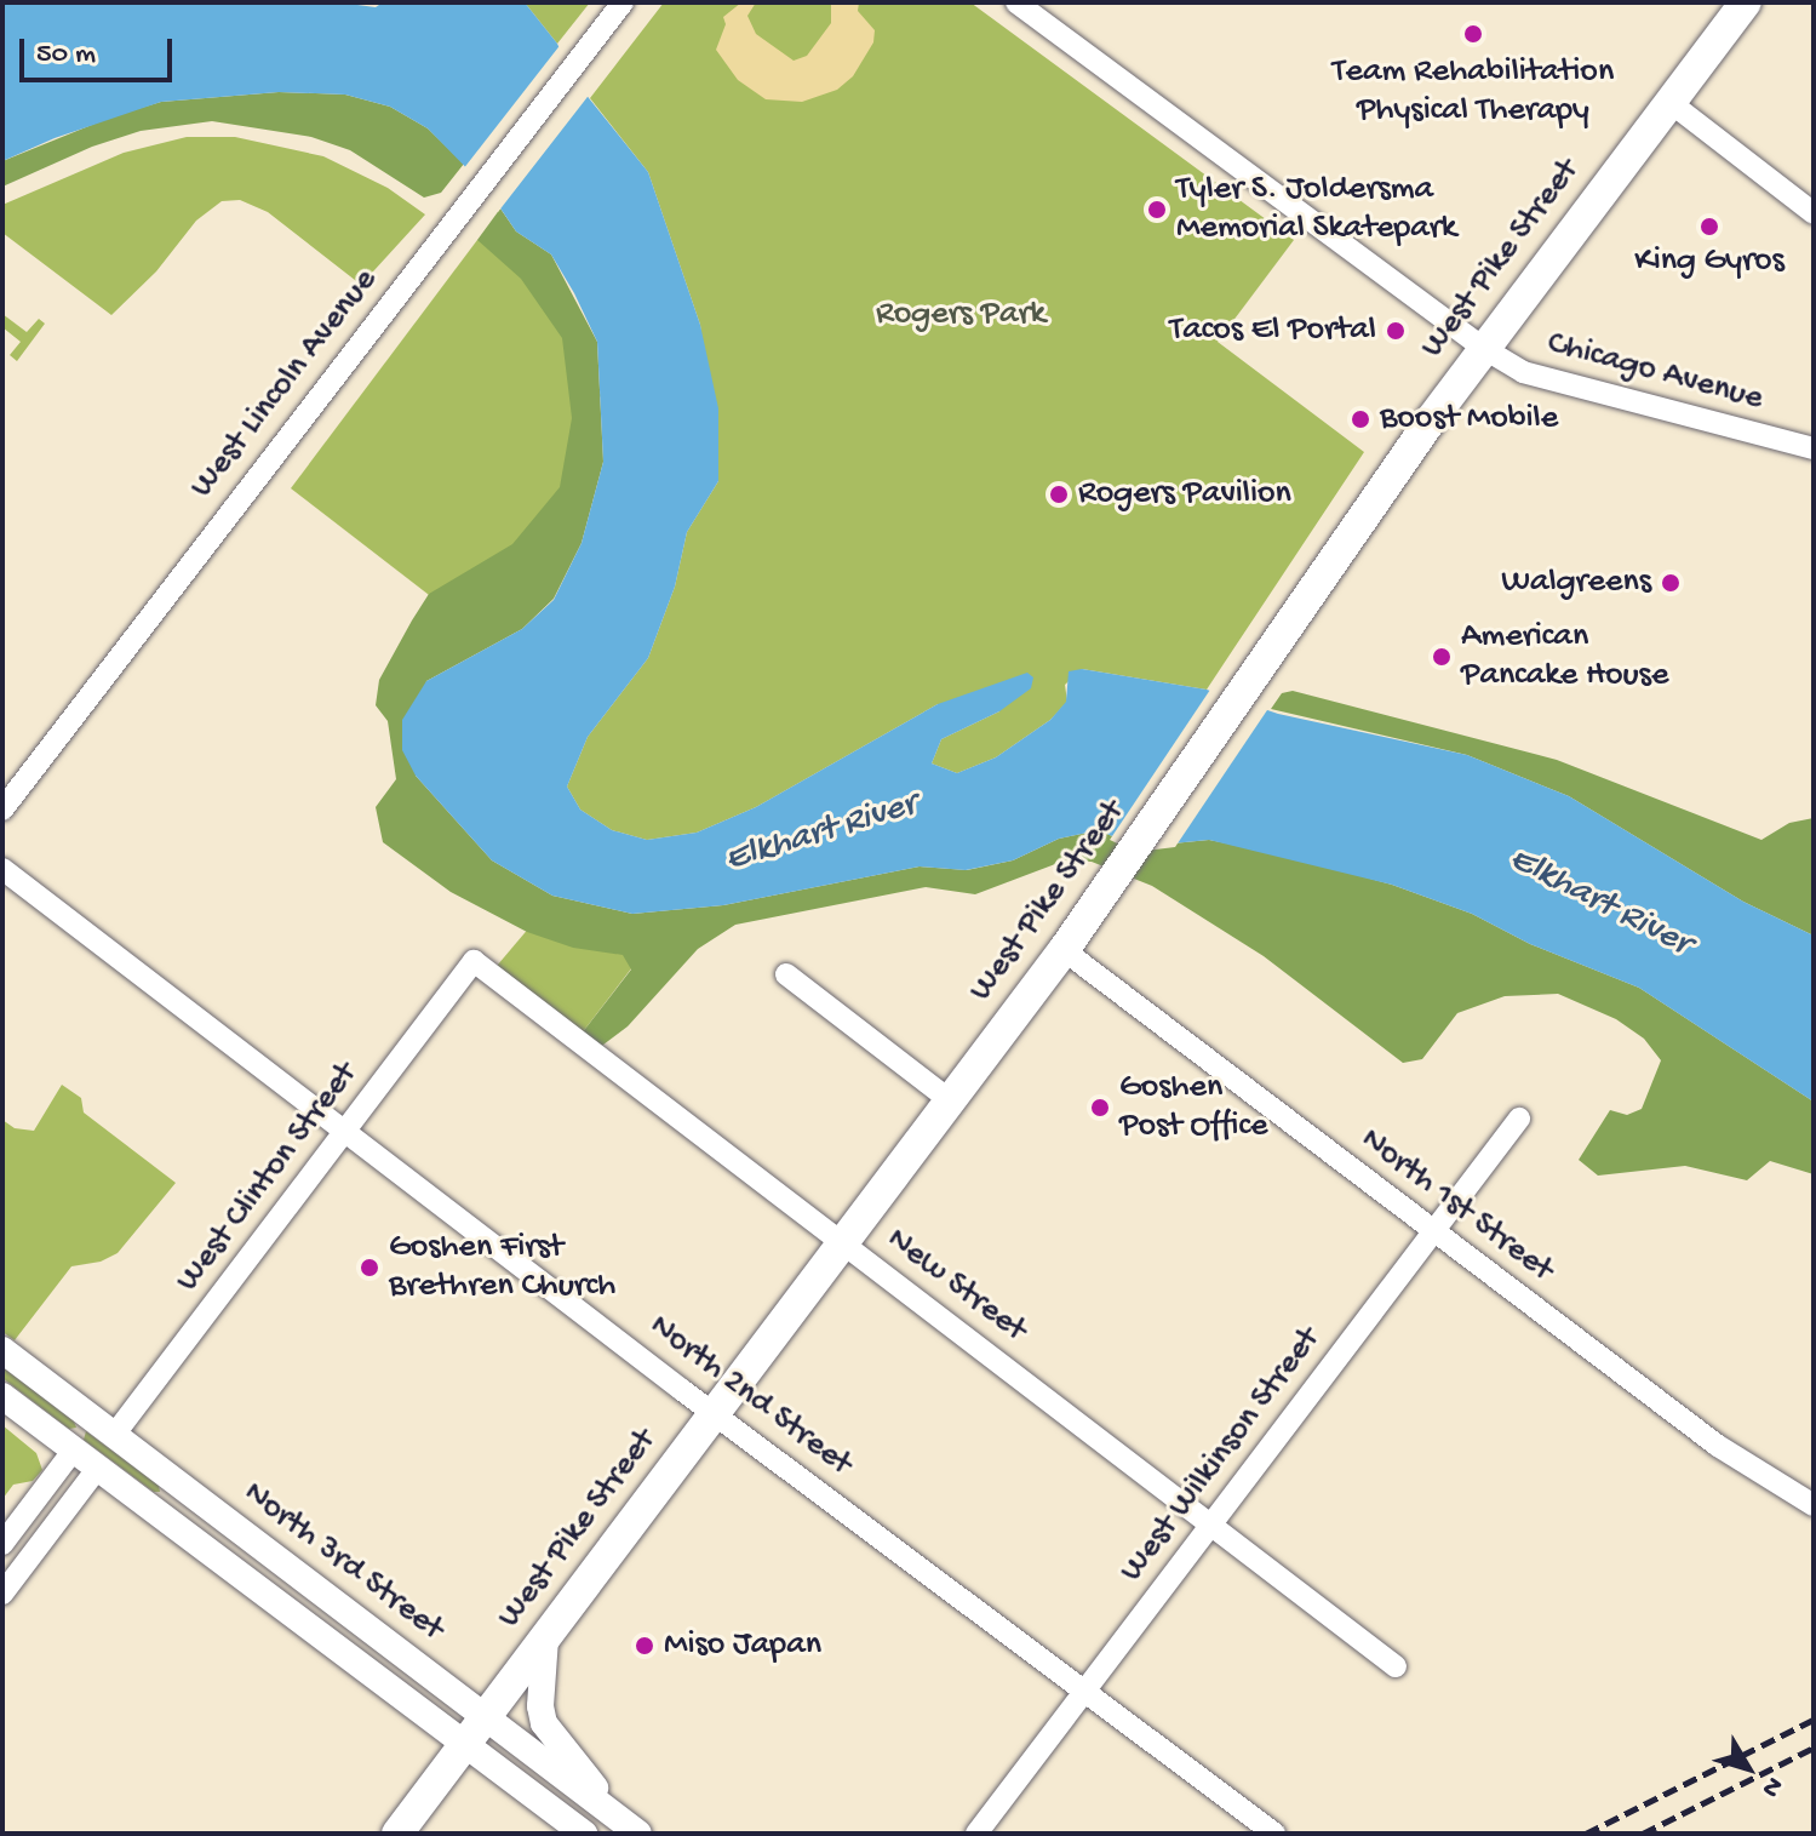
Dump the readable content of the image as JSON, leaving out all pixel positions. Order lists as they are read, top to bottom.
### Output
{
  "streets": {
    "highway": ["West Pike Street"],
    "main road": ["North 3rd Street"],
    "street": [
      "Chicago Avenue",
      "West Lincoln Avenue",
      "West Clinton Street",
      "North 1st Street",
      "New Street",
      "North 2nd Street",
      "West Wilkinson Street"
    ]
  },
  "crossings": [
    ["West Pike Street", "Chicago Avenue"],
    ["West Pike Street", "North 1st Street"],
    ["West Pike Street", "New Street"],
    ["West Pike Street", "North 2nd Street"],
    ["West Pike Street", "North 3rd Street"],
    ["West Clinton Street", "New Street"],
    ["West Clinton Street", "North 2nd Street"],
    ["West Clinton Street", "North 3rd Street"],
    ["North 1st Street", "West Wilkinson Street"],
    ["New Street", "West Wilkinson Street"],
    ["North 2nd Street", "West Wilkinson Street"]
  ],
  "water": ["Elkhart River"],
  "parks": ["Rogers Park"],
  "places": [
    "Team Rehabilitation Physical Therapy",
    "Tyler S. Joldersma Memorial Skatepark",
    "King Gyros",
    "Tacos El Portal",
    "Boost Mobile",
    "Rogers Pavilion",
    "Walgreens",
    "American Pancake House",
    "Goshen Post Office",
    "Goshen First Brethren Church",
    "Miso Japan"
  ],
  "scale_bar": "50 m",
  "north": "bottom right"
}
